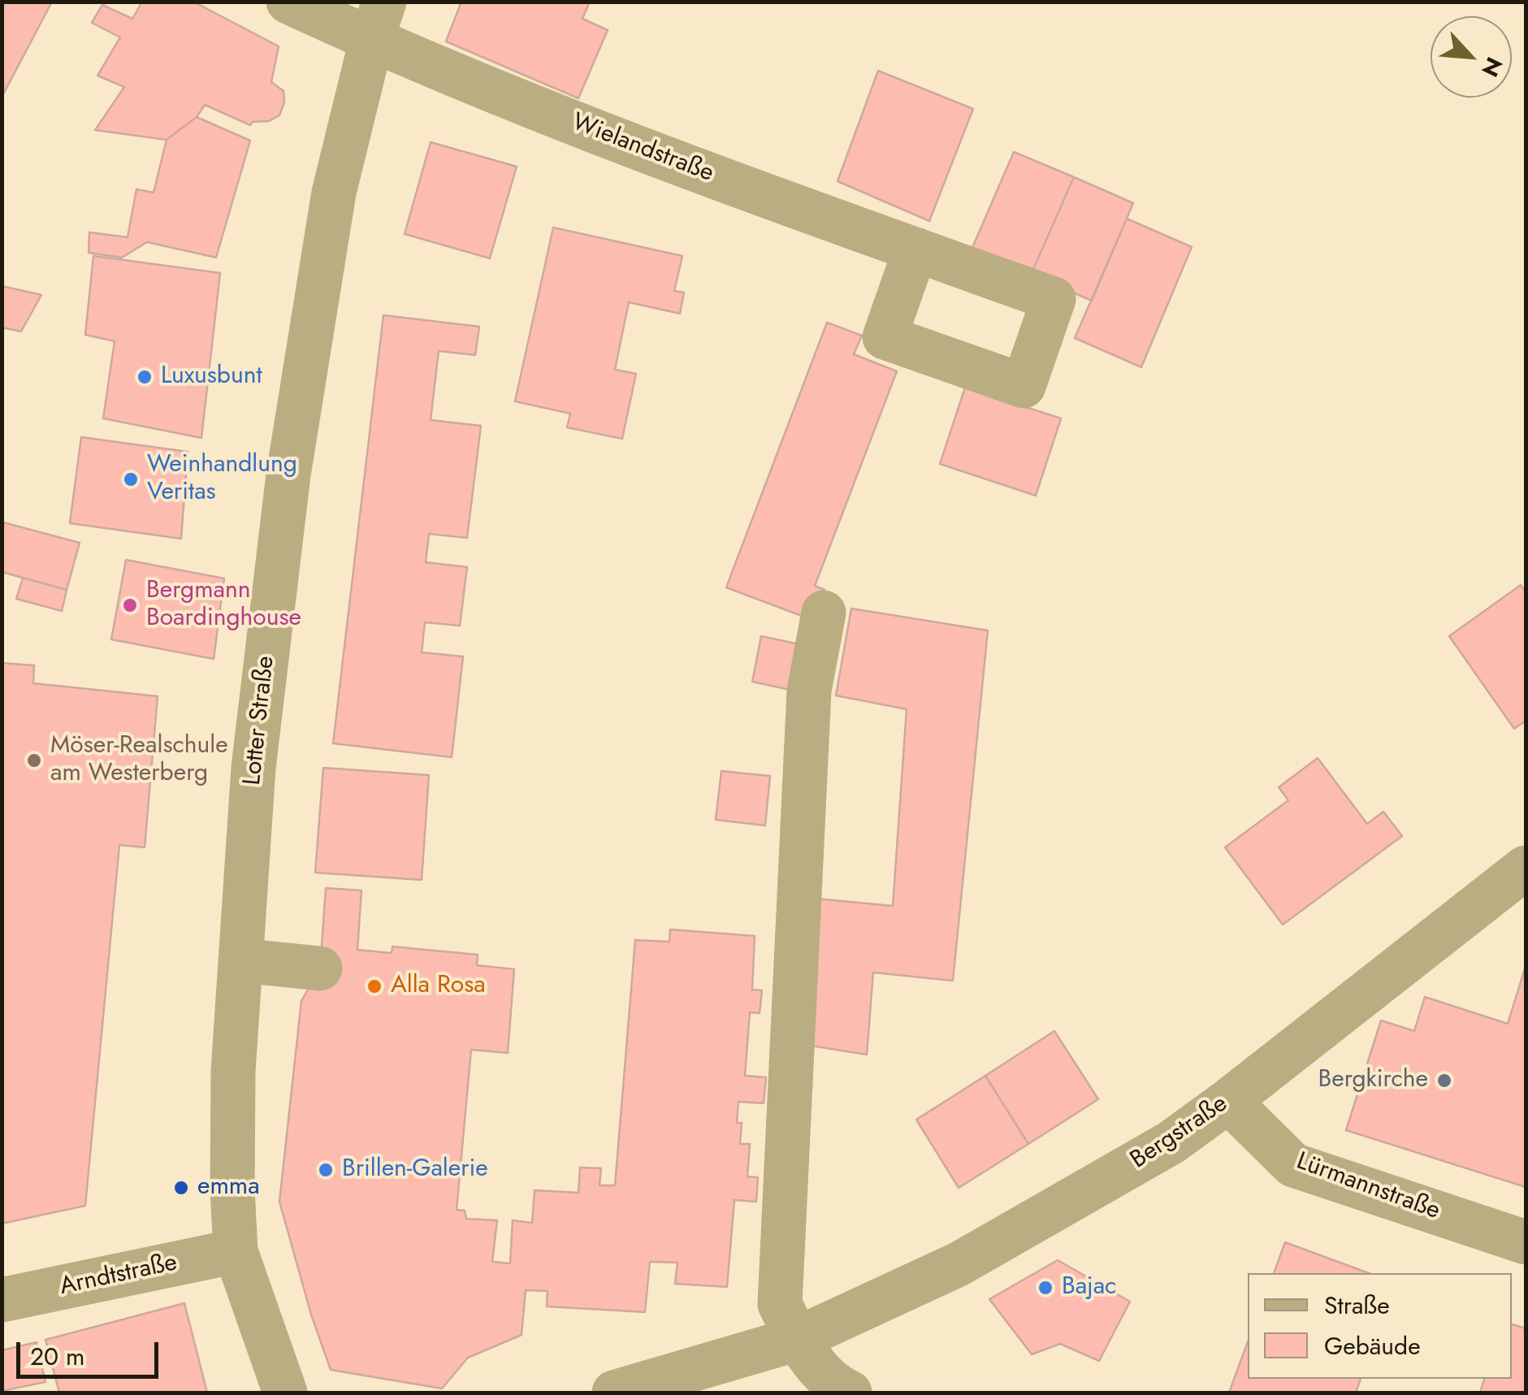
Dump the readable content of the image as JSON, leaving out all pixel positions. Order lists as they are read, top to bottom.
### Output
{
  "streets": {
    "street": [
      "Wielandstraße",
      "Lotter Straße",
      "Bergstraße",
      "Lürmannstraße",
      "Arndtstraße"
    ]
  },
  "crossings": [
    ["Wielandstraße", "Lotter Straße"],
    ["Lotter Straße", "Arndtstraße"],
    ["Bergstraße", "Lürmannstraße"]
  ],
  "places": [
    "Luxusbunt",
    "Weinhandlung Veritas",
    "Bergmann Boardinghouse",
    "Möser-Realschule am Westerberg",
    "Alla Rosa",
    "Bergkirche",
    "Brillen-Galerie",
    "emma",
    "Bajac"
  ],
  "legend": ["Straße", "Gebäude"],
  "scale_bar": "20 m",
  "north": "bottom right"
}
